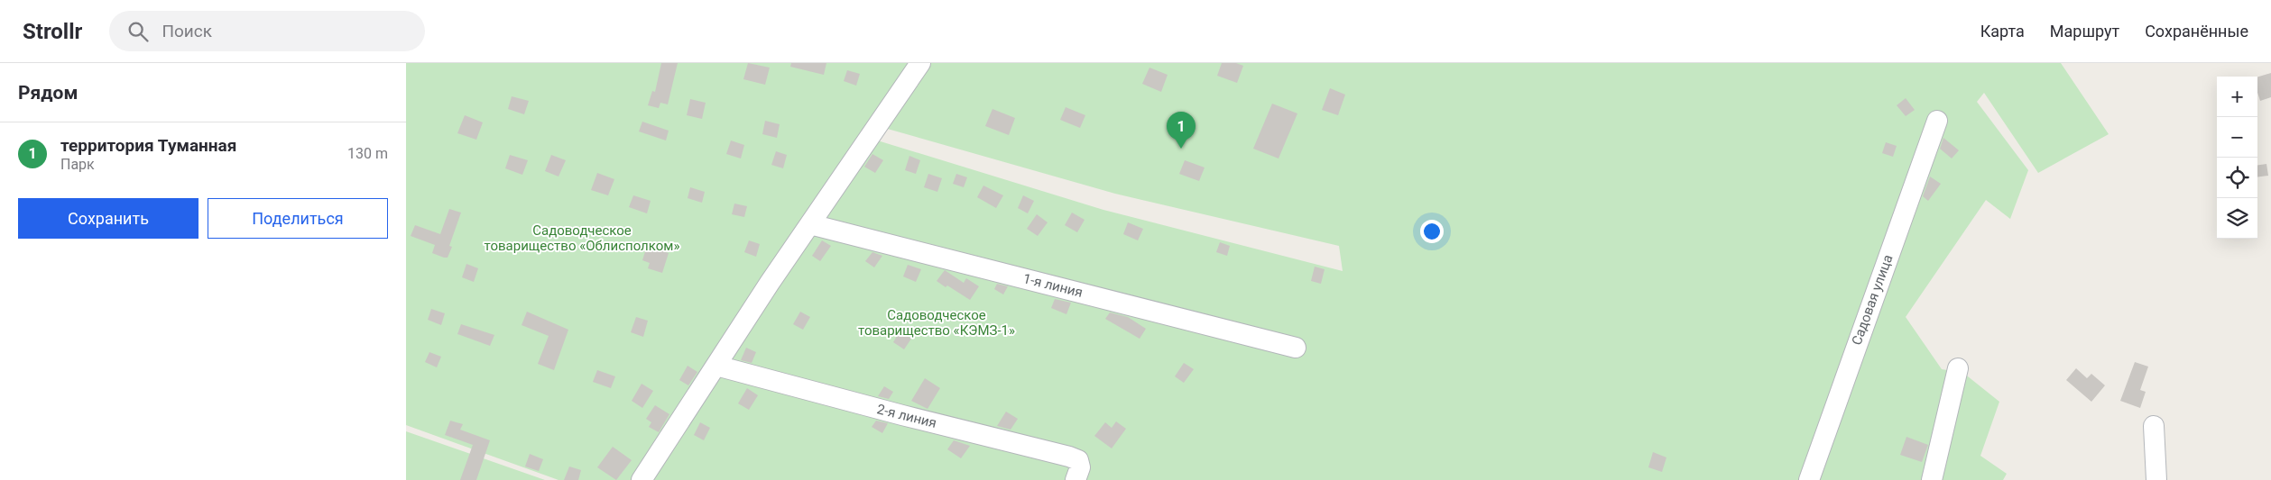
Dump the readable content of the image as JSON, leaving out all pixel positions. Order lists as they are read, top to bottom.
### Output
{
  "streets": {
    "street": ["1-я линия", "Садовая улица", "2-я линия"]
  },
  "parks": ["Садоводческое товарищество «Облисполком»", "Садоводческое товарищество «КЭМЗ-1»"],
  "page": {
    "header": "Strollr",
    "search": "Поиск",
    "nav": ["Карта", "Маршрут", "Сохранённые"],
    "heading": "Рядом",
    "map_buttons": ["+", "−"],
    "pins": "1",
    "list": [
      {
        "mark": "1",
        "name": "территория Туманная",
        "note": "Парк",
        "value": "130 m"
      }
    ],
    "buttons": ["Сохранить", "Поделиться"]
  }
}
